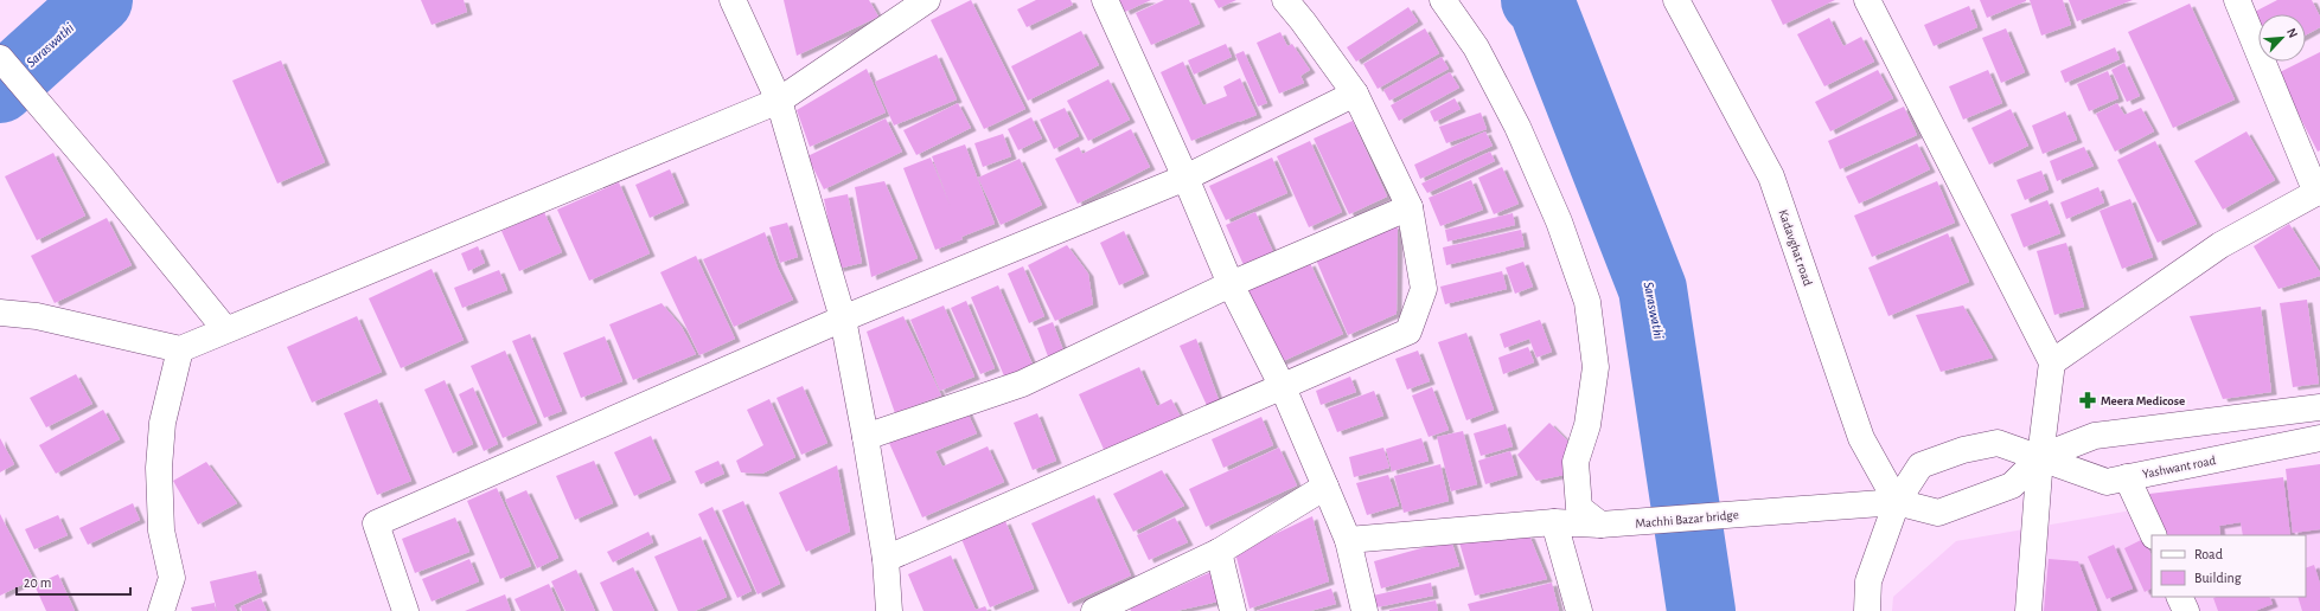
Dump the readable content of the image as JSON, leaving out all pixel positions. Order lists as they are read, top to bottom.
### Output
{
  "streets": {
    "street": ["Kadavghat road", "Yashwant road", "Machhi Bazar bridge"]
  },
  "crossings": [
    ["Kadavghat road", "Yashwant road"],
    ["Kadavghat road", "Machhi Bazar bridge"],
    ["Yashwant road", "Machhi Bazar bridge"]
  ],
  "water": ["Saraswathi"],
  "places": {
    "pharmacy": ["Meera Medicose"]
  },
  "legend": ["Road", "Building"],
  "scale_bar": "20 m",
  "north": "top right"
}
